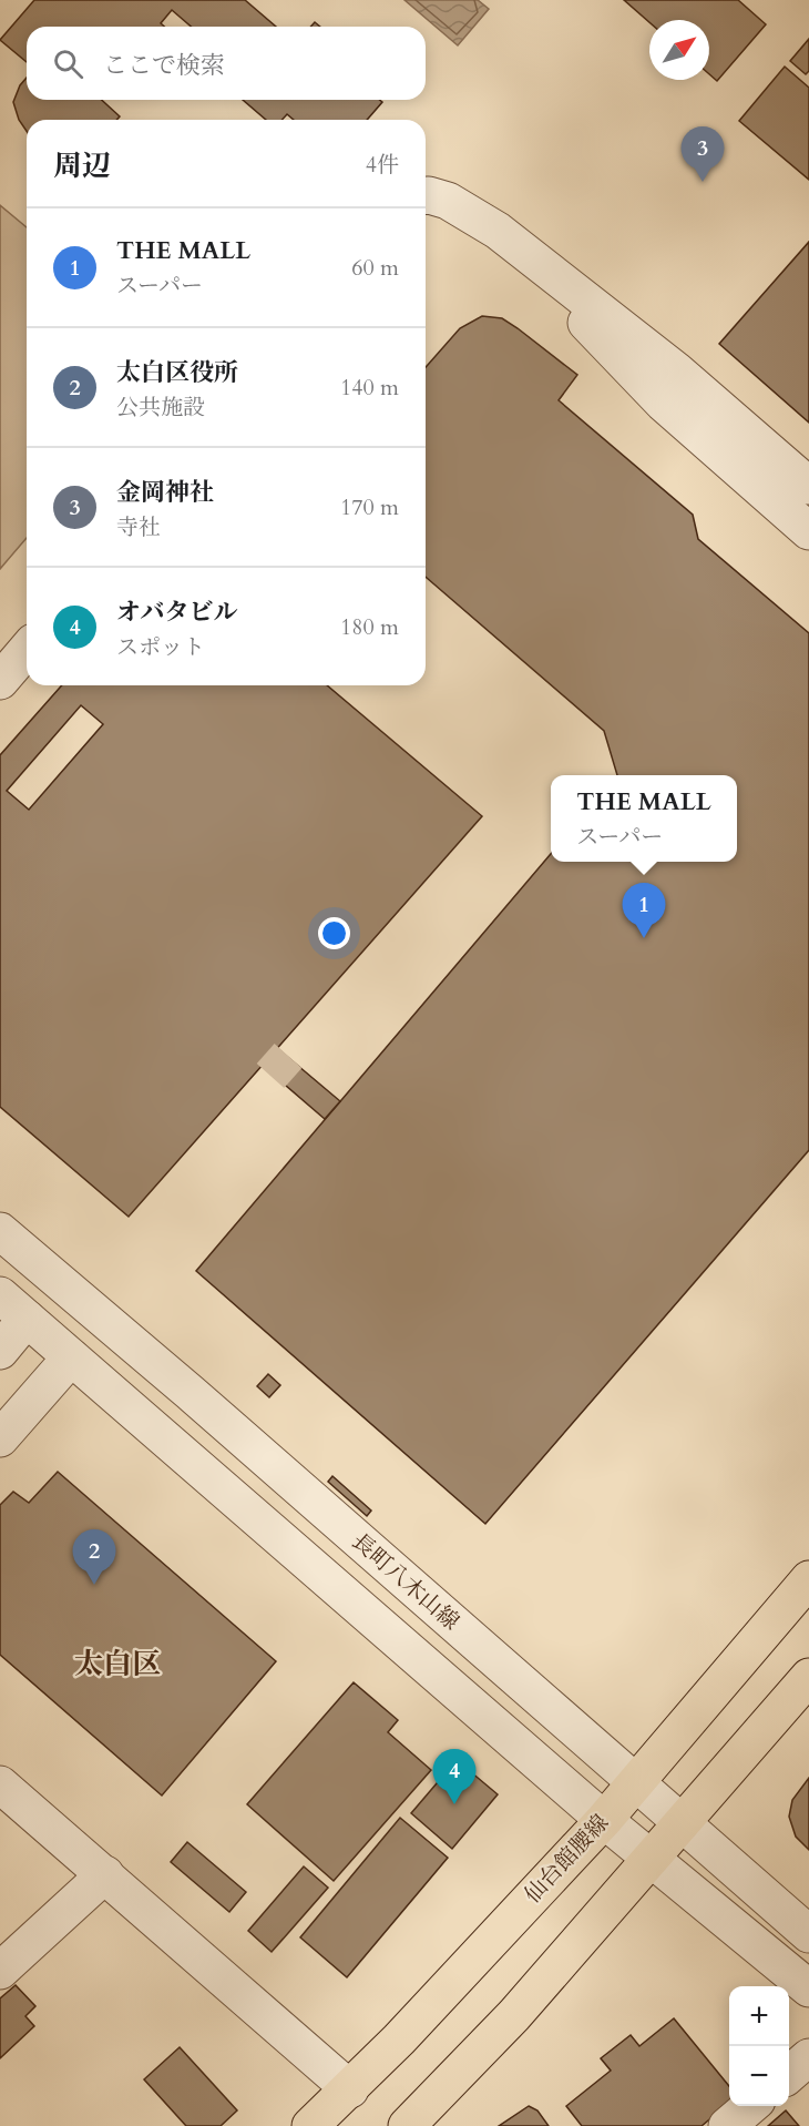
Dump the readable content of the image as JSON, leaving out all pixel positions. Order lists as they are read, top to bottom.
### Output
{
  "streets": {
    "main road": ["仙台館腰線"],
    "street": ["長町八木山線"]
  },
  "crossings": [
    ["長町八木山線", "仙台館腰線"]
  ],
  "districts": ["太白区"],
  "north": "top right",
  "page": {
    "search": "ここで検索",
    "heading": ["周辺", "4件"],
    "pins": [
      "3",
      "1",
      "2",
      "4"
    ],
    "list": [
      {
        "mark": "1",
        "name": "THE MALL",
        "note": "スーパー",
        "value": "60 m"
      },
      {
        "mark": "2",
        "name": "太白区役所",
        "note": "公共施設",
        "value": "140 m"
      },
      {
        "mark": "3",
        "name": "金岡神社",
        "note": "寺社",
        "value": "170 m"
      },
      {
        "mark": "4",
        "name": "オバタビル",
        "note": "スポット",
        "value": "180 m"
      }
    ],
    "popup": ["THE MALL", "スーパー"],
    "map_buttons": ["+", "−"]
  }
}
